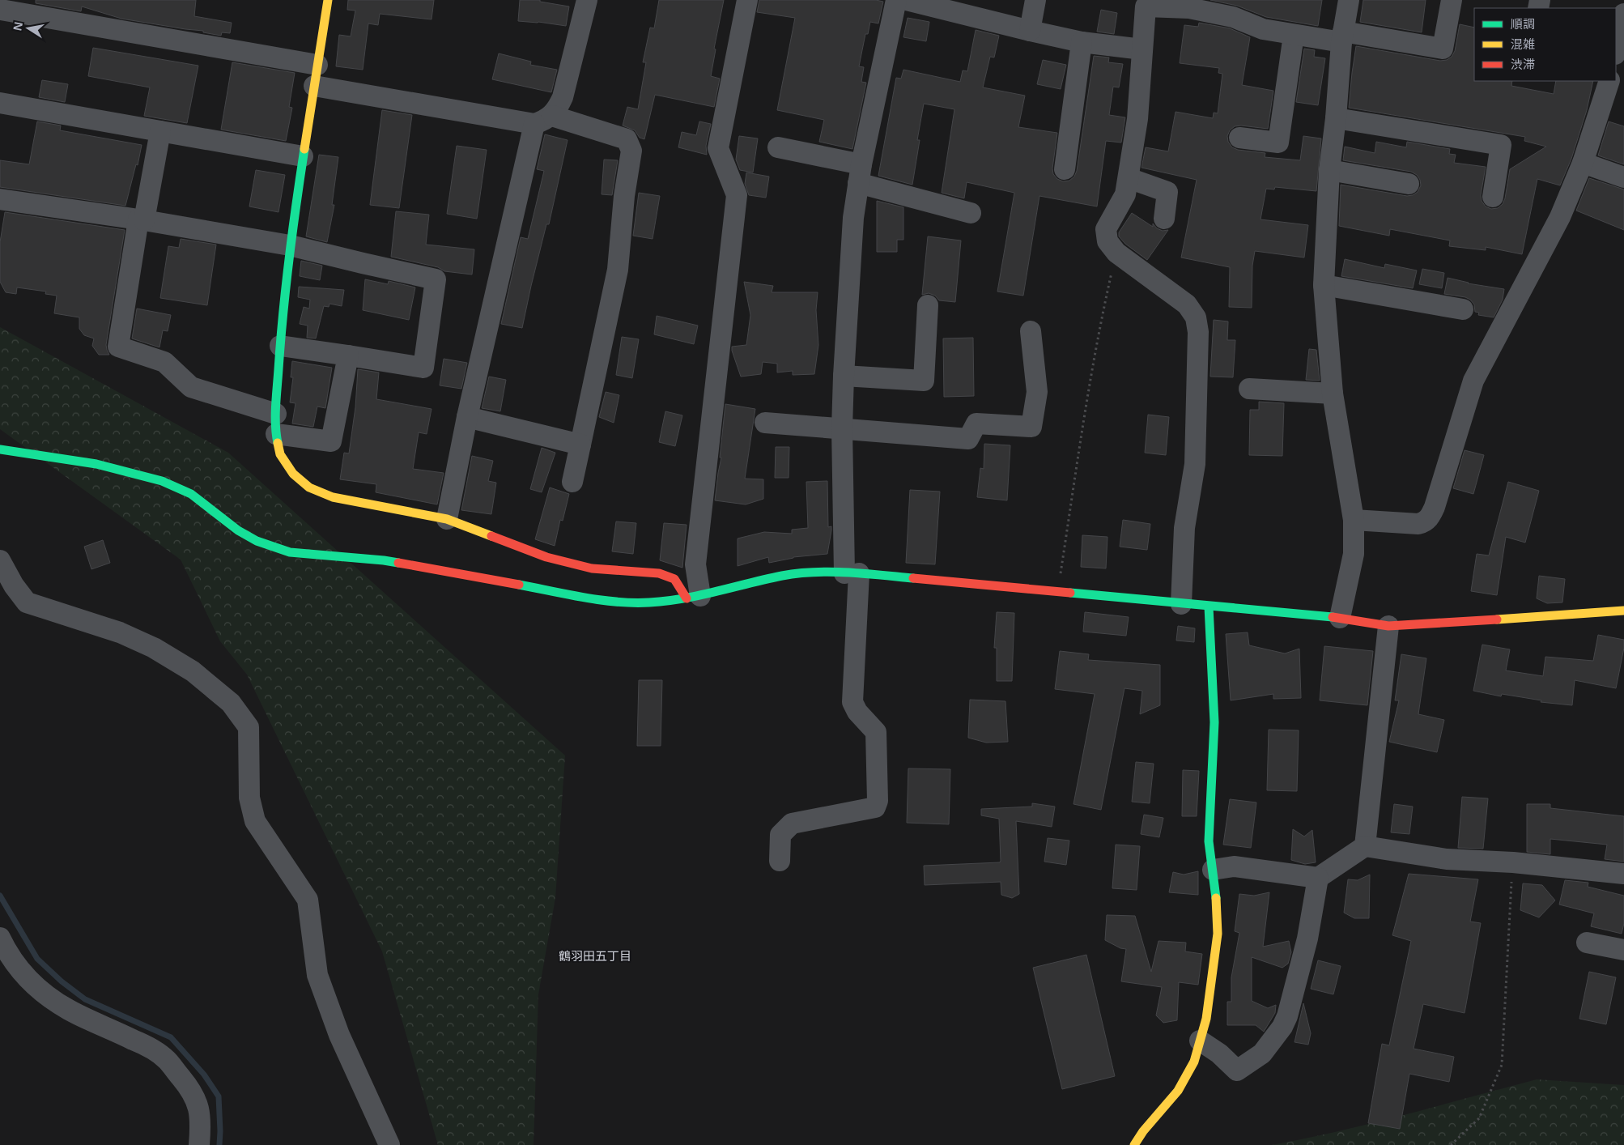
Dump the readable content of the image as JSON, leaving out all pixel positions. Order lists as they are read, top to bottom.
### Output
{
  "districts": ["鶴羽田五丁目"],
  "legend": ["順調", "混雑", "渋滞"],
  "north": "left"
}
